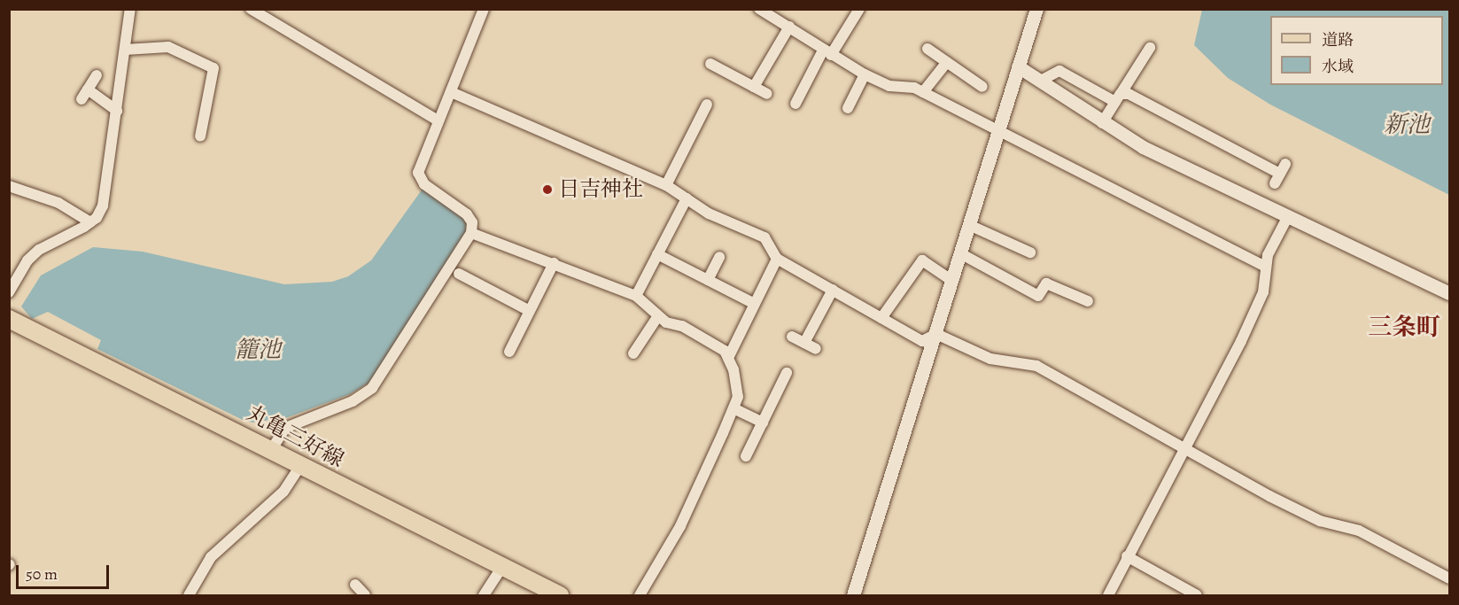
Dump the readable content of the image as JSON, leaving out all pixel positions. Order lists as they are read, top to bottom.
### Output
{
  "streets": {
    "main road": ["丸亀三好線"]
  },
  "districts": ["三条町"],
  "water": ["新池", "籠池"],
  "places": ["日吉神社"],
  "legend": ["道路", "水域"],
  "scale_bar": "50 m"
}
